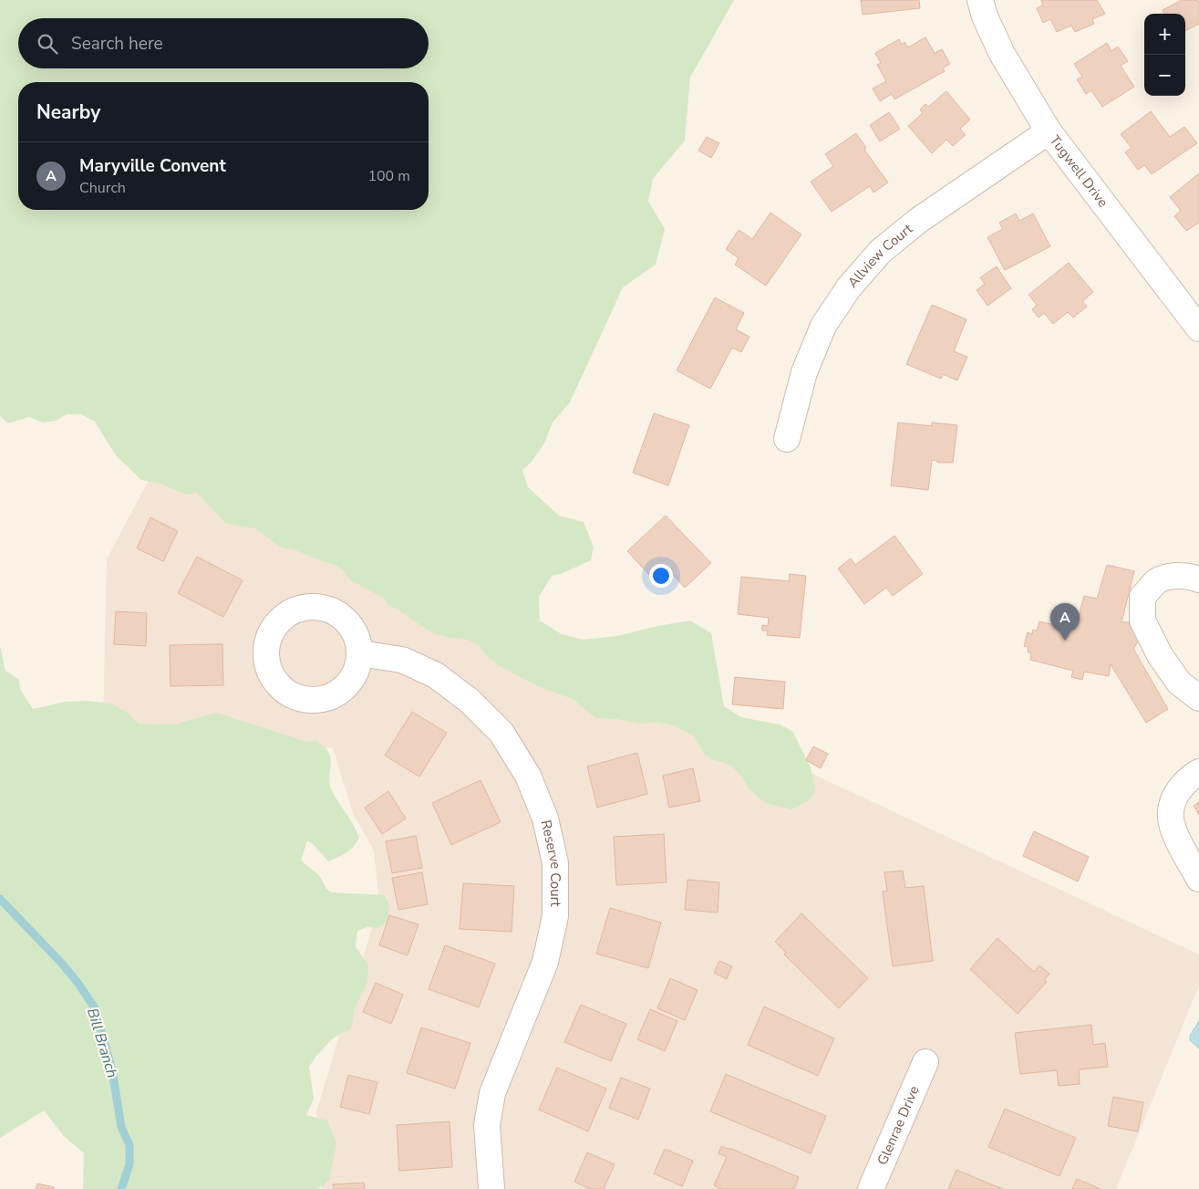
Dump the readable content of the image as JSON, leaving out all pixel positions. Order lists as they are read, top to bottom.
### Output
{
  "streets": {
    "street": [
      "Tugwell Drive",
      "Allview Court",
      "Reserve Court",
      "Glenrae Drive"
    ]
  },
  "crossings": [
    ["Tugwell Drive", "Allview Court"]
  ],
  "water": ["Bill Branch"],
  "page": {
    "map_buttons": ["+", "−"],
    "search": "Search here",
    "heading": "Nearby",
    "list": [
      {
        "mark": "A",
        "name": "Maryville Convent",
        "note": "Church",
        "value": "100 m"
      }
    ],
    "pins": "A"
  }
}
